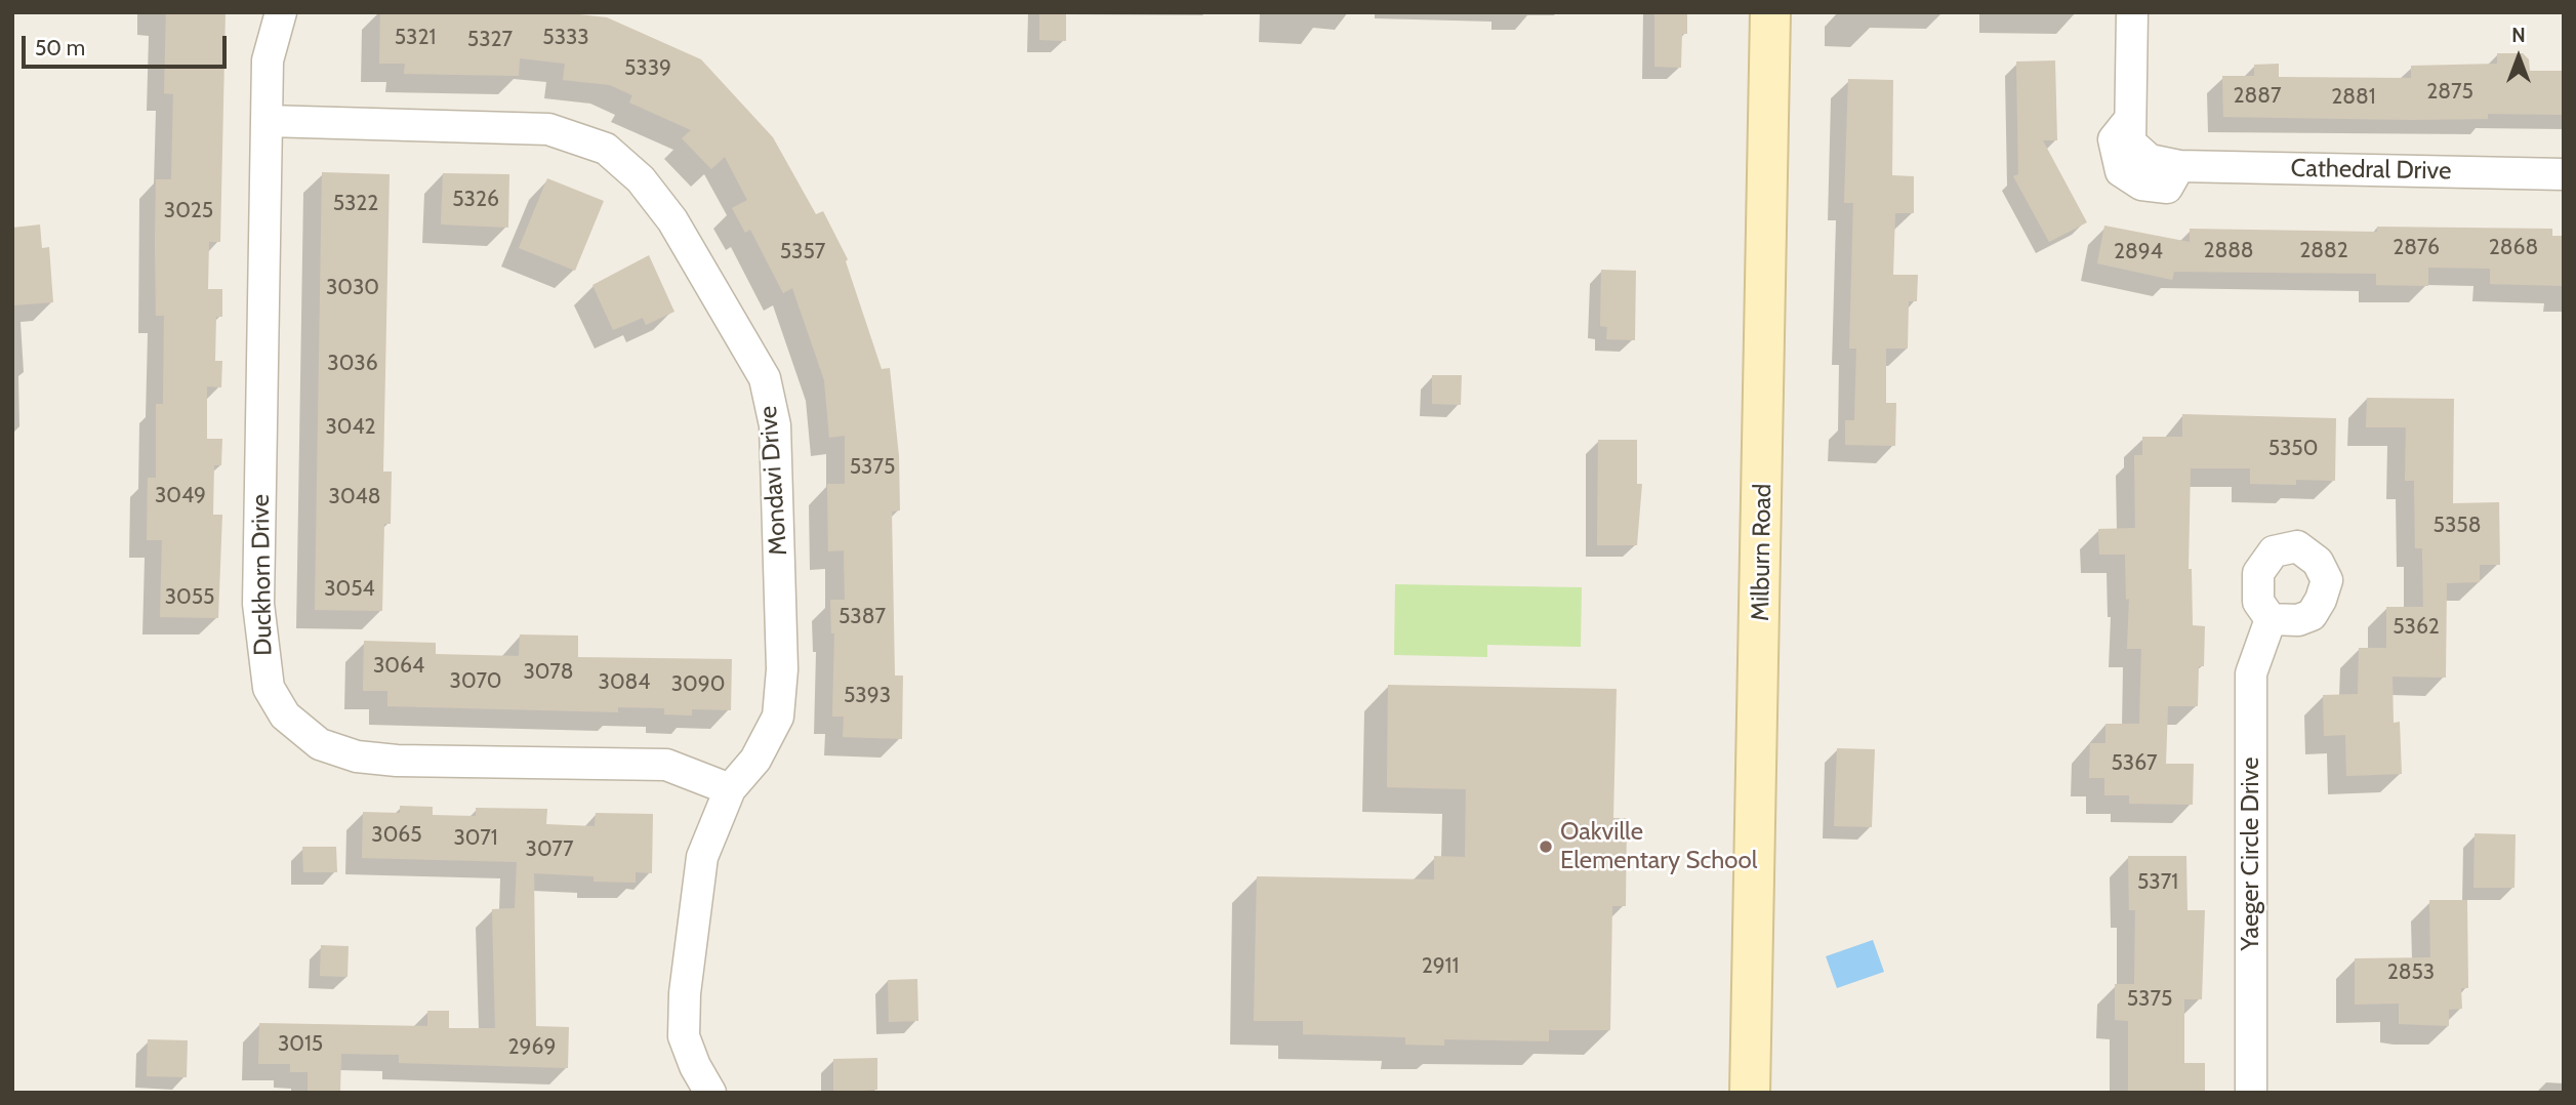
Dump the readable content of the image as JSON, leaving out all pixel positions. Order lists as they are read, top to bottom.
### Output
{
  "streets": {
    "street": [
      "Cathedral Drive",
      "Mondavi Drive",
      "Milburn Road",
      "Duckhorn Drive",
      "Yaeger Circle Drive"
    ]
  },
  "crossings": [
    ["Mondavi Drive", "Duckhorn Drive"]
  ],
  "places": ["Oakville Elementary School"],
  "house_numbers": [
    "5321",
    "5333",
    "5327",
    "5339",
    "2875",
    "2887",
    "2881",
    "5326",
    "5322",
    "3025",
    "2876",
    "2868",
    "2888",
    "2882",
    "5357",
    "2894",
    "3030",
    "3036",
    "3042",
    "5350",
    "5375",
    "3049",
    "3048",
    "5358",
    "3054",
    "3055",
    "5387",
    "5362",
    "3064",
    "3078",
    "3070",
    "3084",
    "3090",
    "5393",
    "5367",
    "3065",
    "3071",
    "3077",
    "5371",
    "2911",
    "2853",
    "5375",
    "3015",
    "2969"
  ],
  "scale_bar": "50 m",
  "north": "top"
}
